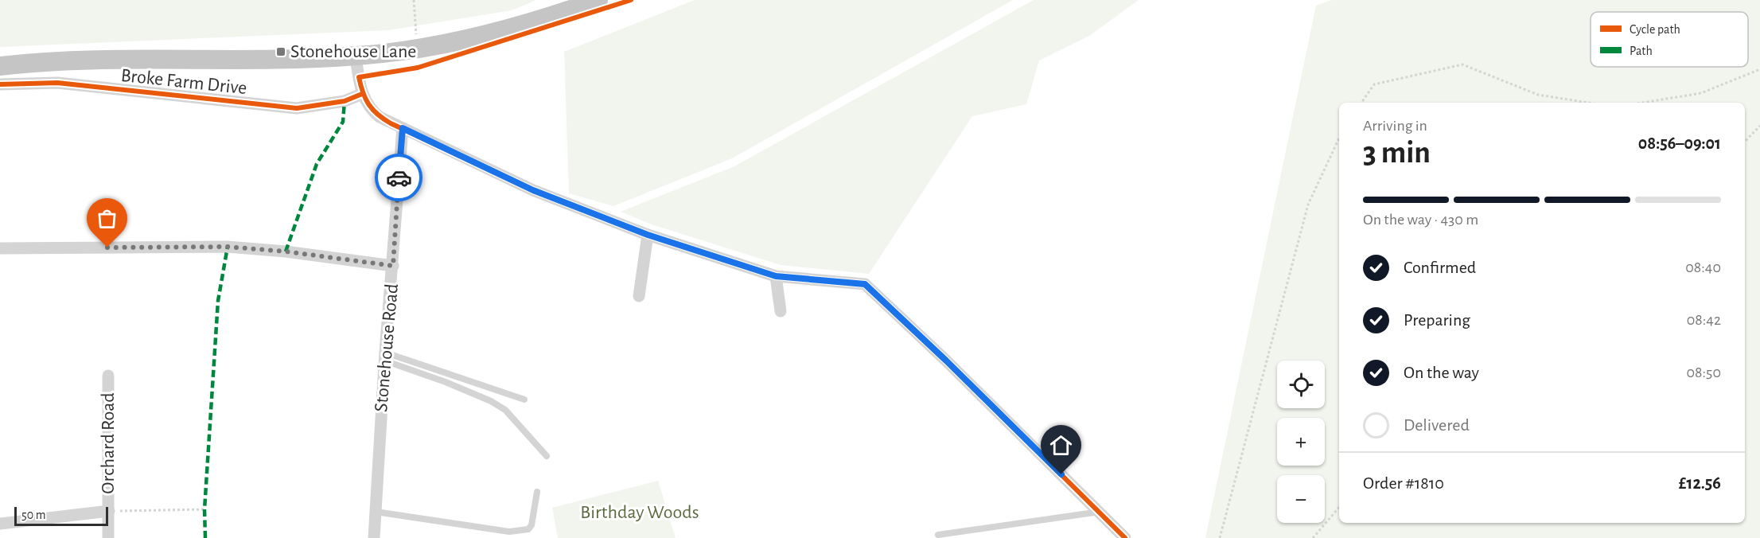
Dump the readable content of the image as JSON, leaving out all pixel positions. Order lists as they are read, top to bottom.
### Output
{
  "streets": {
    "street": ["Broke Farm Drive", "Stonehouse Road", "Orchard Road"]
  },
  "parks": ["Birthday Woods"],
  "places": {
    "transit": ["Stonehouse Lane"]
  },
  "legend": ["Cycle path", "Path"],
  "scale_bar": "50 m",
  "page": {
    "heading": ["3 min", "Arriving in", "08:56–09:01"],
    "panel": ["Order #1810", "£12.56"],
    "bar": "On the way · 430 m",
    "list": [
      ["Confirmed", "08:40"],
      ["Preparing", "08:42"],
      ["On the way", "08:50"],
      "Delivered"
    ],
    "map_buttons": ["+", "−"],
    "scale": "50 m"
  }
}
